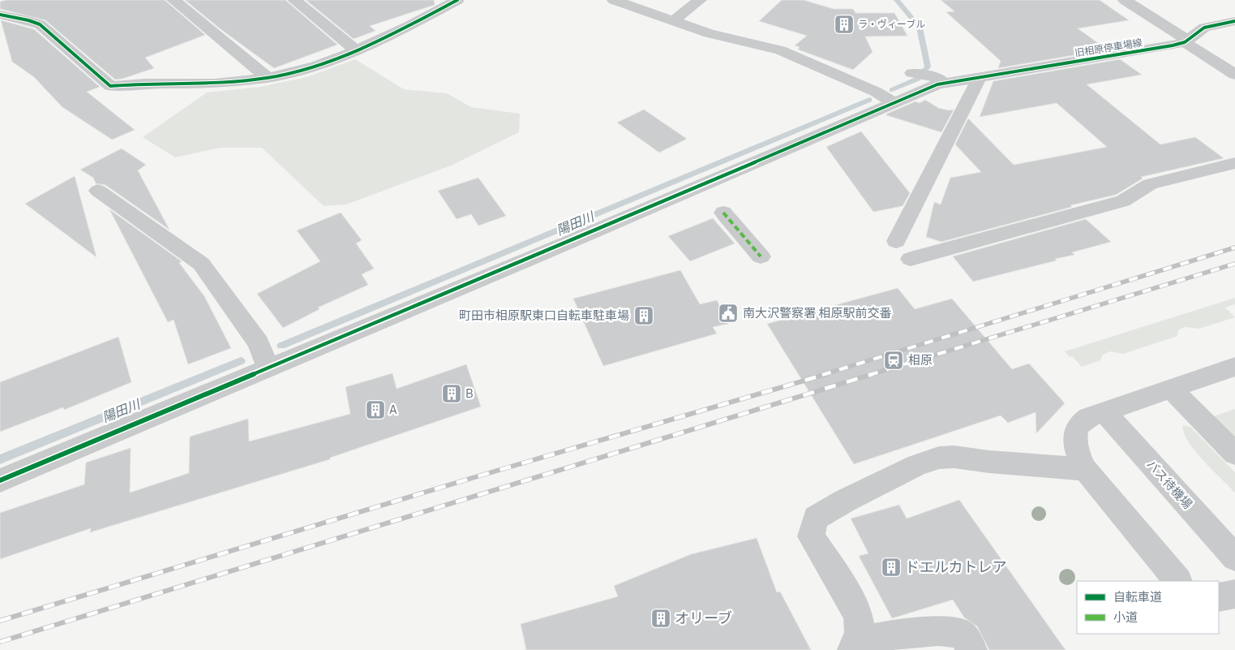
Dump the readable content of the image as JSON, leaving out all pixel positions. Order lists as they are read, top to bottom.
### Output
{
  "streets": {
    "street": ["旧相原停車場線", "バス待機場"]
  },
  "water": ["陽田川"],
  "places": {
    "building": [
      "ラ・ヴィーブル",
      "町田市相原駅東口自転車駐車場",
      "B",
      "A",
      "ドエルカトレア",
      "オリーブ"
    ],
    "public building": ["南大沢警察署 相原駅前交番"],
    "station": ["相原"]
  },
  "legend": ["自転車道", "小道"]
}
